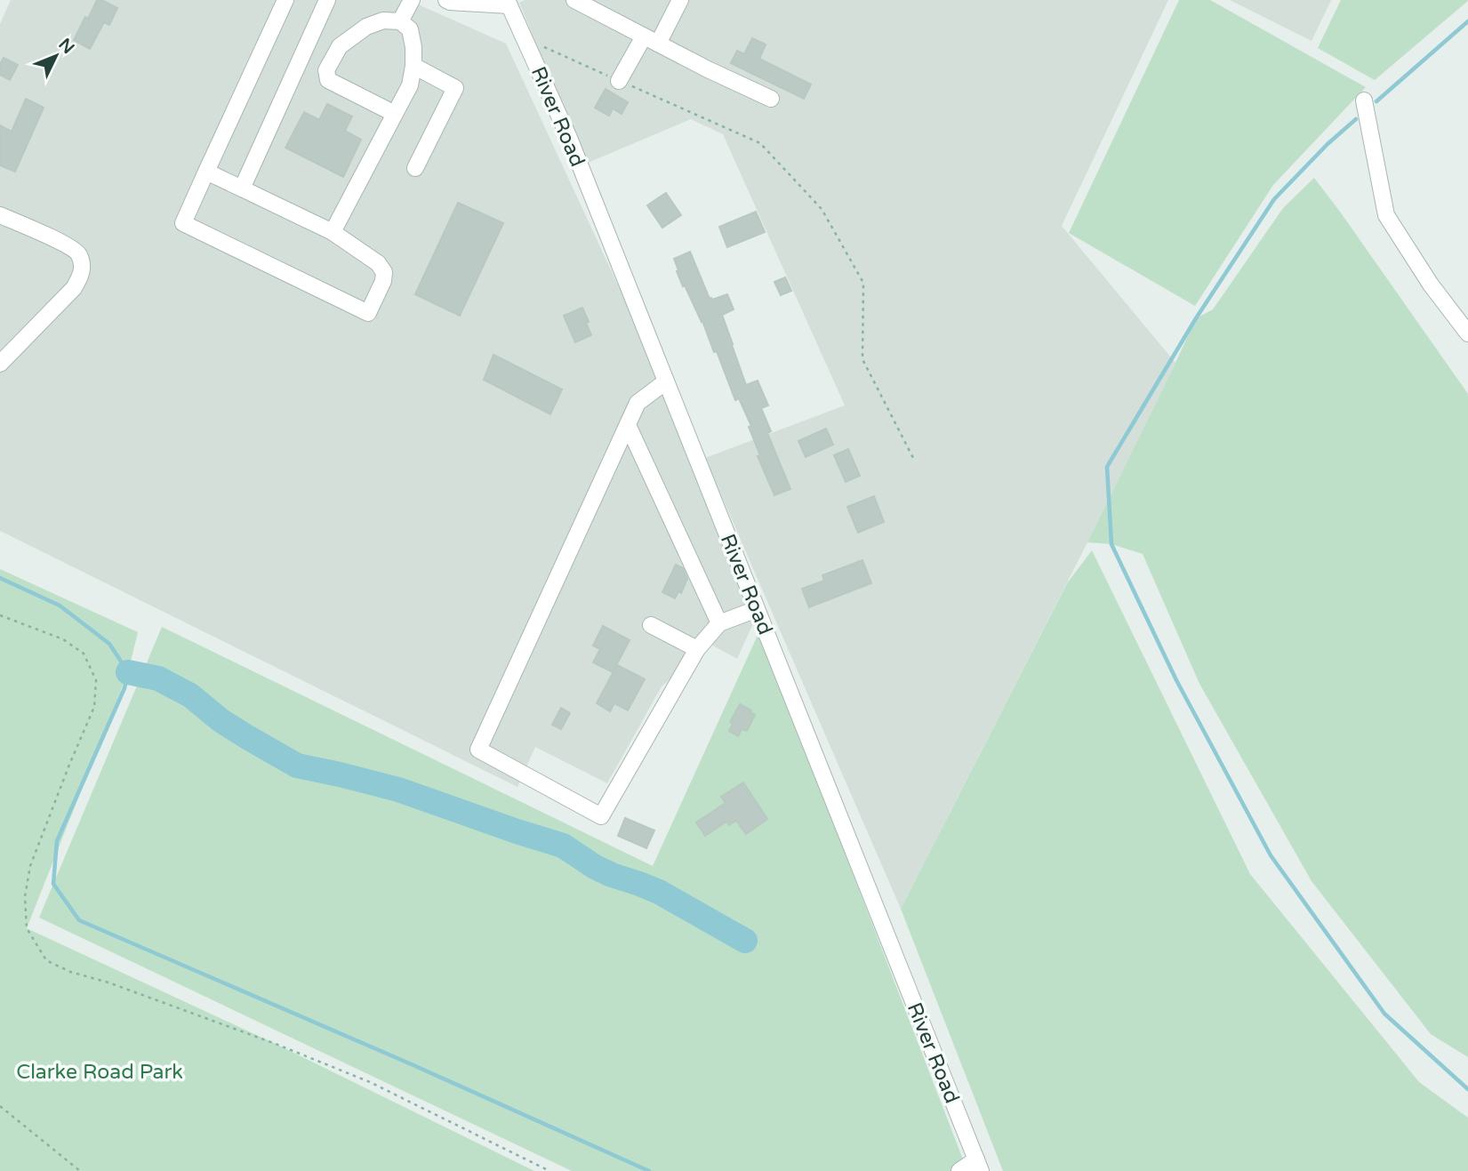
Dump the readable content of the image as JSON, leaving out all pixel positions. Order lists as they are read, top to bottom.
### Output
{
  "streets": {
    "street": ["River Road"]
  },
  "parks": ["Clarke Road Park"],
  "north": "top right"
}
